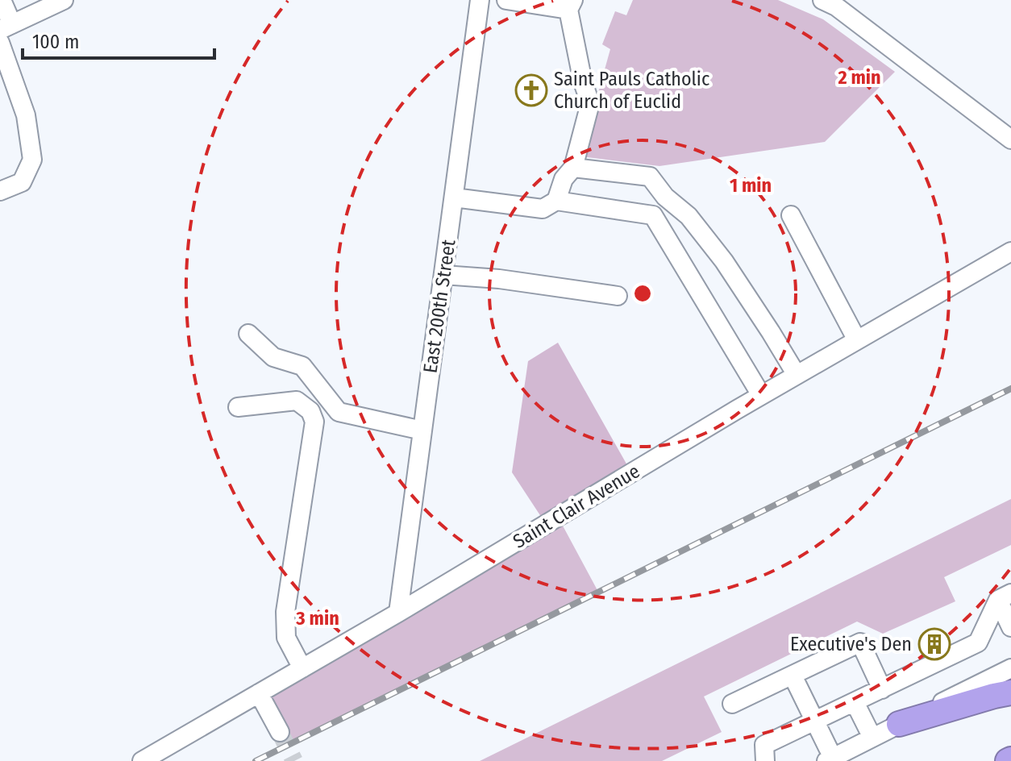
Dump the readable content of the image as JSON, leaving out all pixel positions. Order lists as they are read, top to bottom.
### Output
{
  "streets": {
    "street": ["East 200th Street", "Saint Clair Avenue"]
  },
  "crossings": [
    ["East 200th Street", "Saint Clair Avenue"]
  ],
  "places": {
    "church": ["Saint Pauls Catholic Church of Euclid"],
    "building": ["Executive's Den"]
  },
  "scale_bar": "100 m",
  "rings": ["2 min", "1 min", "3 min"]
}
